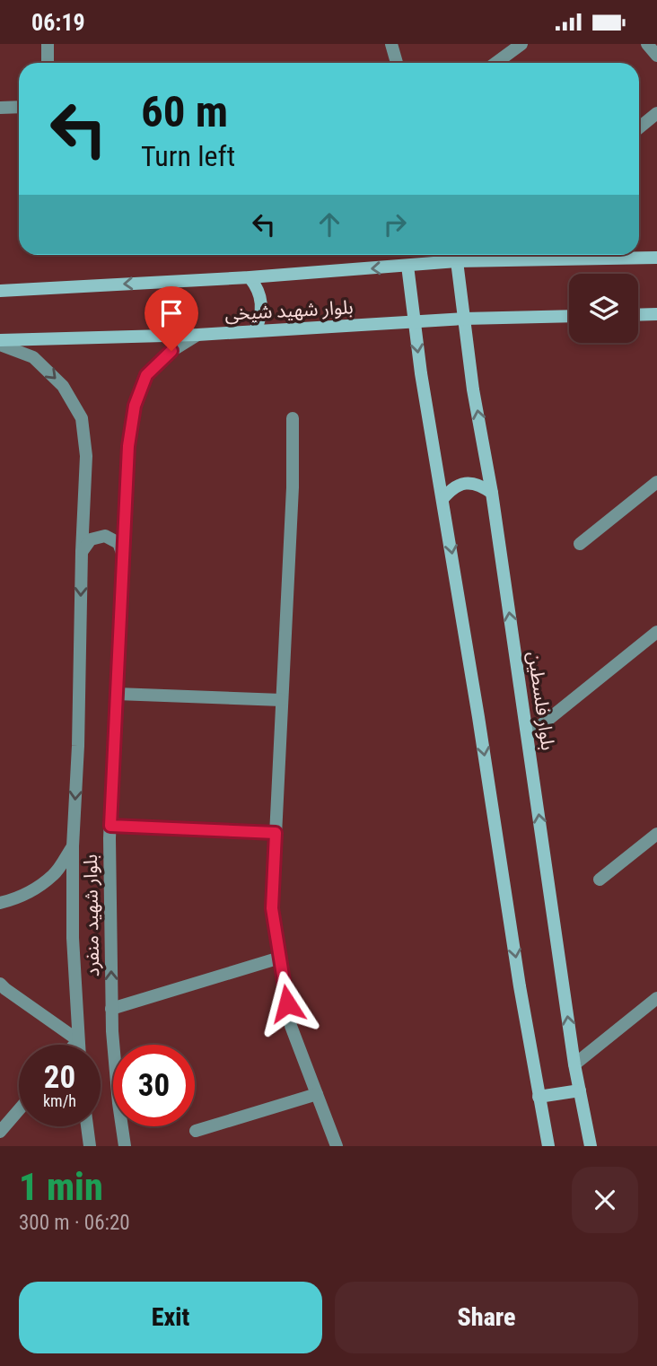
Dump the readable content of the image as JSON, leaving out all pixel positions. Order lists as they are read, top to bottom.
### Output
{
  "streets": {
    "main road": ["بلوار شهید شیخی", "بلوار فلسطین"],
    "street": ["بلوار شهید منفرد"]
  },
  "crossings": [
    ["بلوار شهید شیخی", "بلوار فلسطین"],
    ["بلوار شهید شیخی", "بلوار شهید منفرد"]
  ],
  "page": {
    "status": "06:19",
    "turn": ["60 m", "Turn left"],
    "speed": "20 km/h",
    "limit": "30",
    "heading": ["1 min", "300 m · 06:20"],
    "buttons": ["Exit", "Share"]
  }
}
